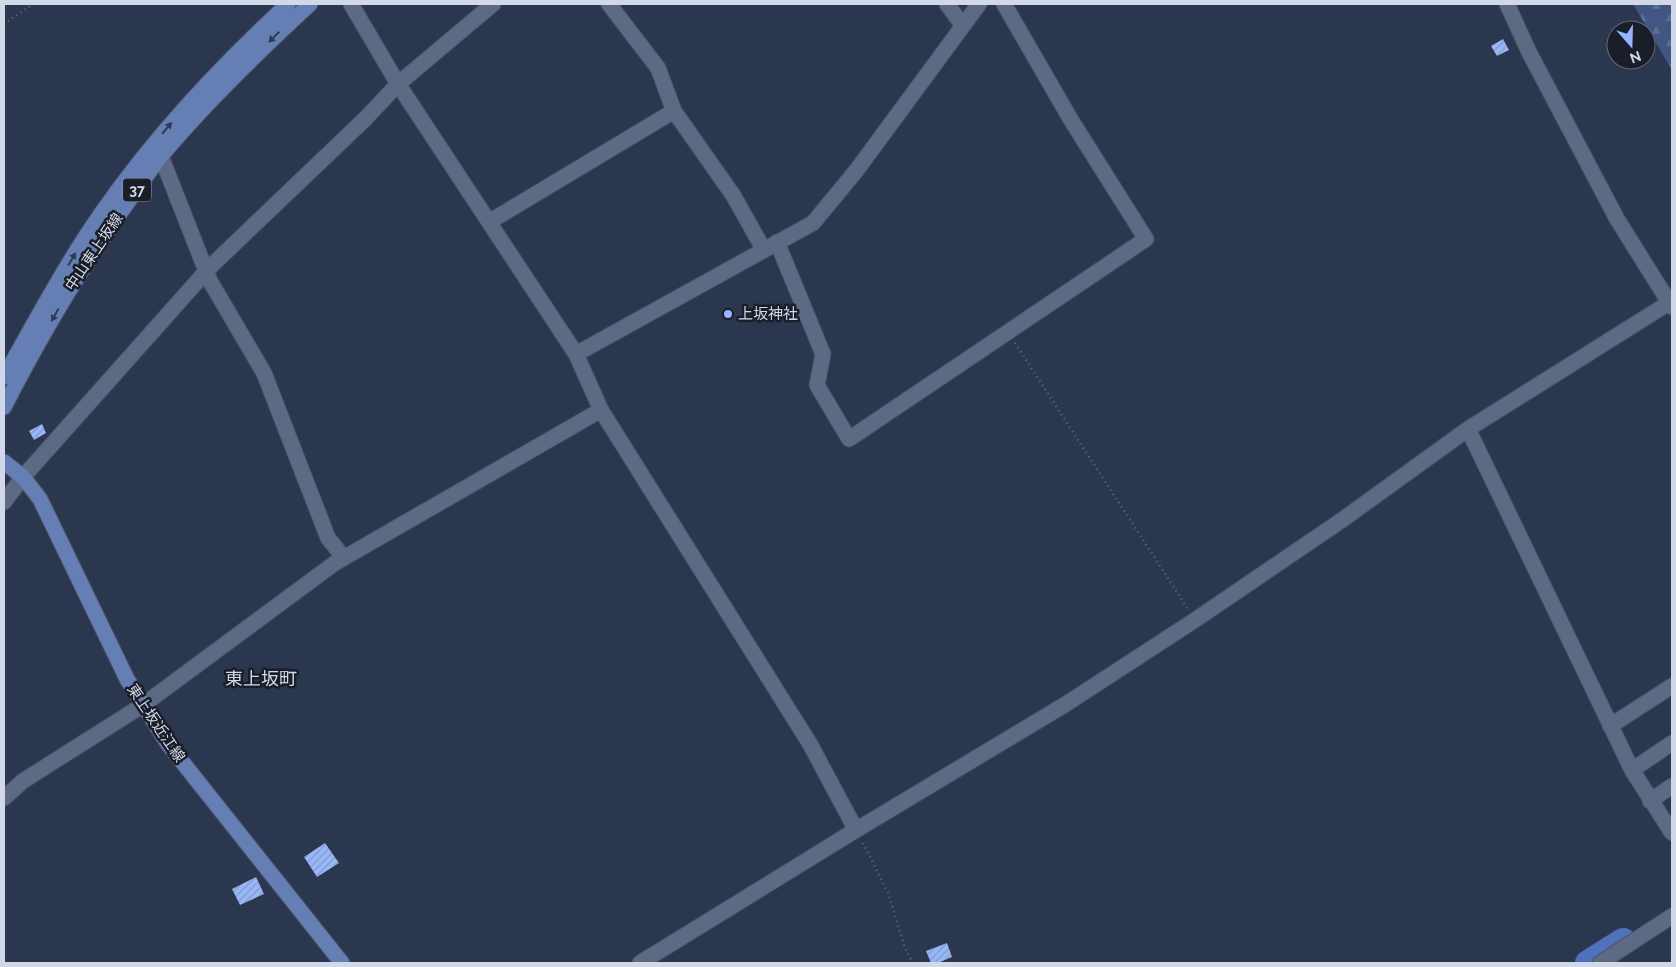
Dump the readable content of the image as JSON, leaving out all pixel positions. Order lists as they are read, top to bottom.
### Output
{
  "streets": {
    "main road": ["37", "中山東上坂線", "東上坂近江線"]
  },
  "districts": ["東上坂町"],
  "places": ["上坂神社"],
  "north": "bottom"
}
